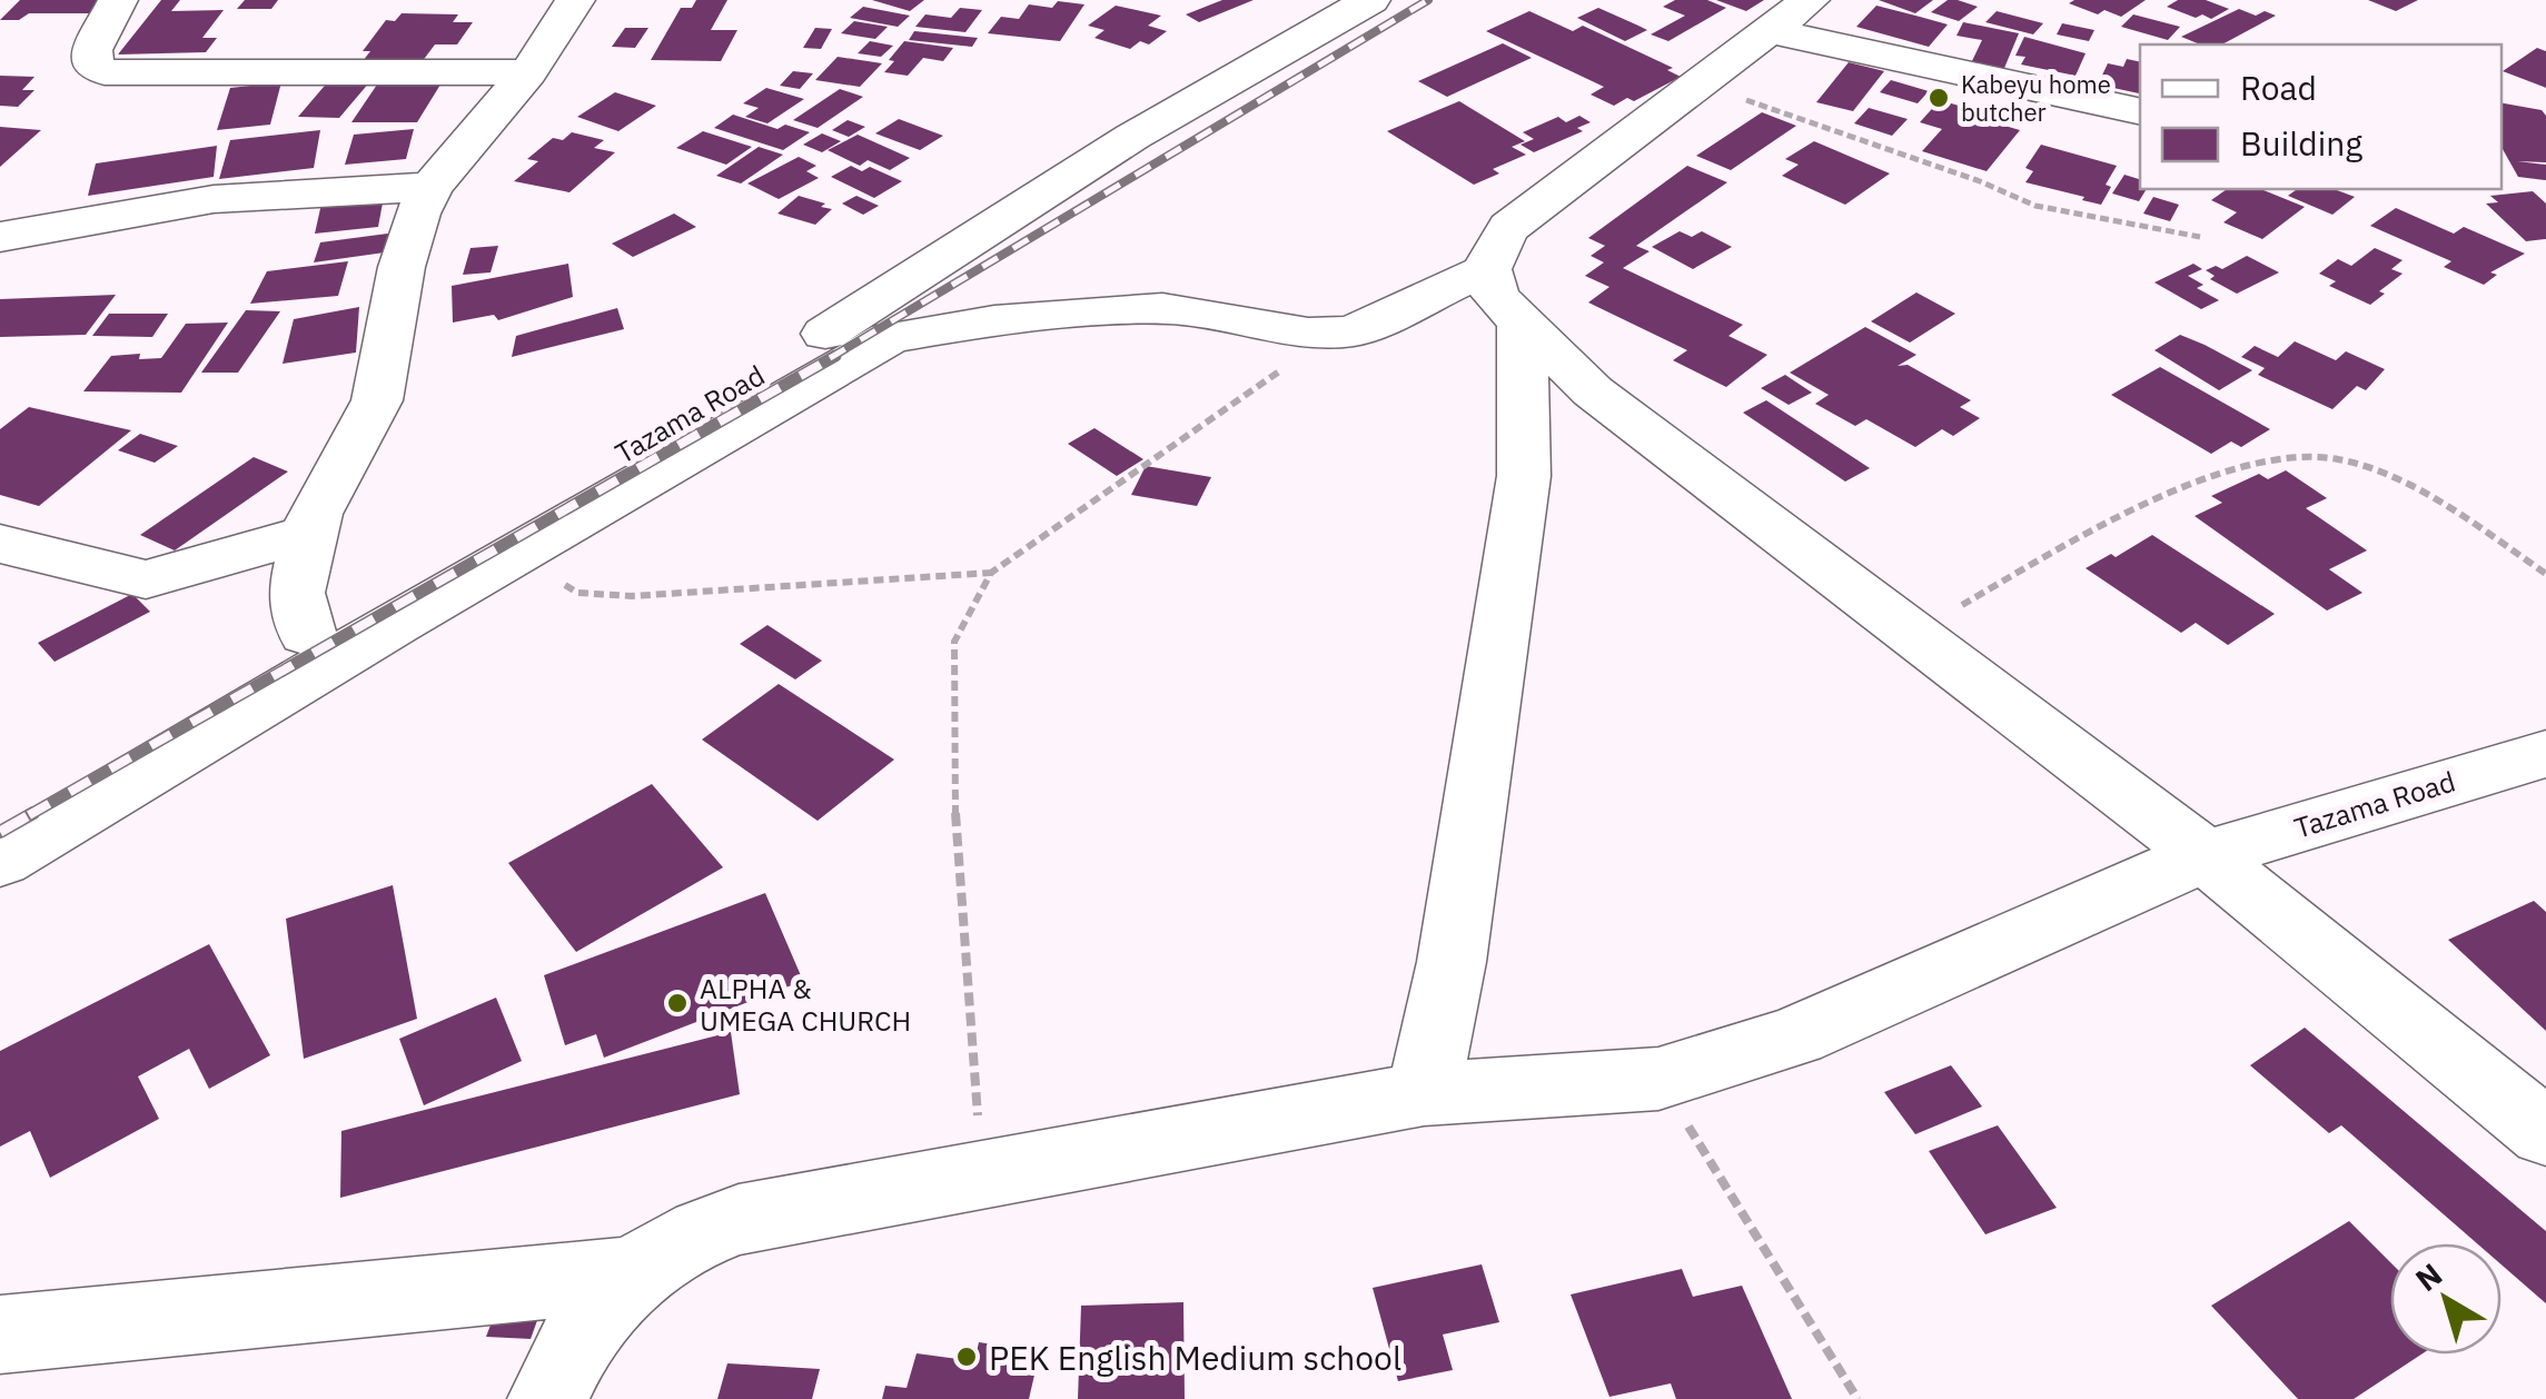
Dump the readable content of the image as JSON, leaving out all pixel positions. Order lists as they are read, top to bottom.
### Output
{
  "streets": {
    "street": ["Tazama Road"]
  },
  "places": ["Kabeyu home butcher", "ALPHA & UMEGA CHURCH", "PEK English Medium school"],
  "legend": ["Road", "Building"],
  "north": "top left"
}
